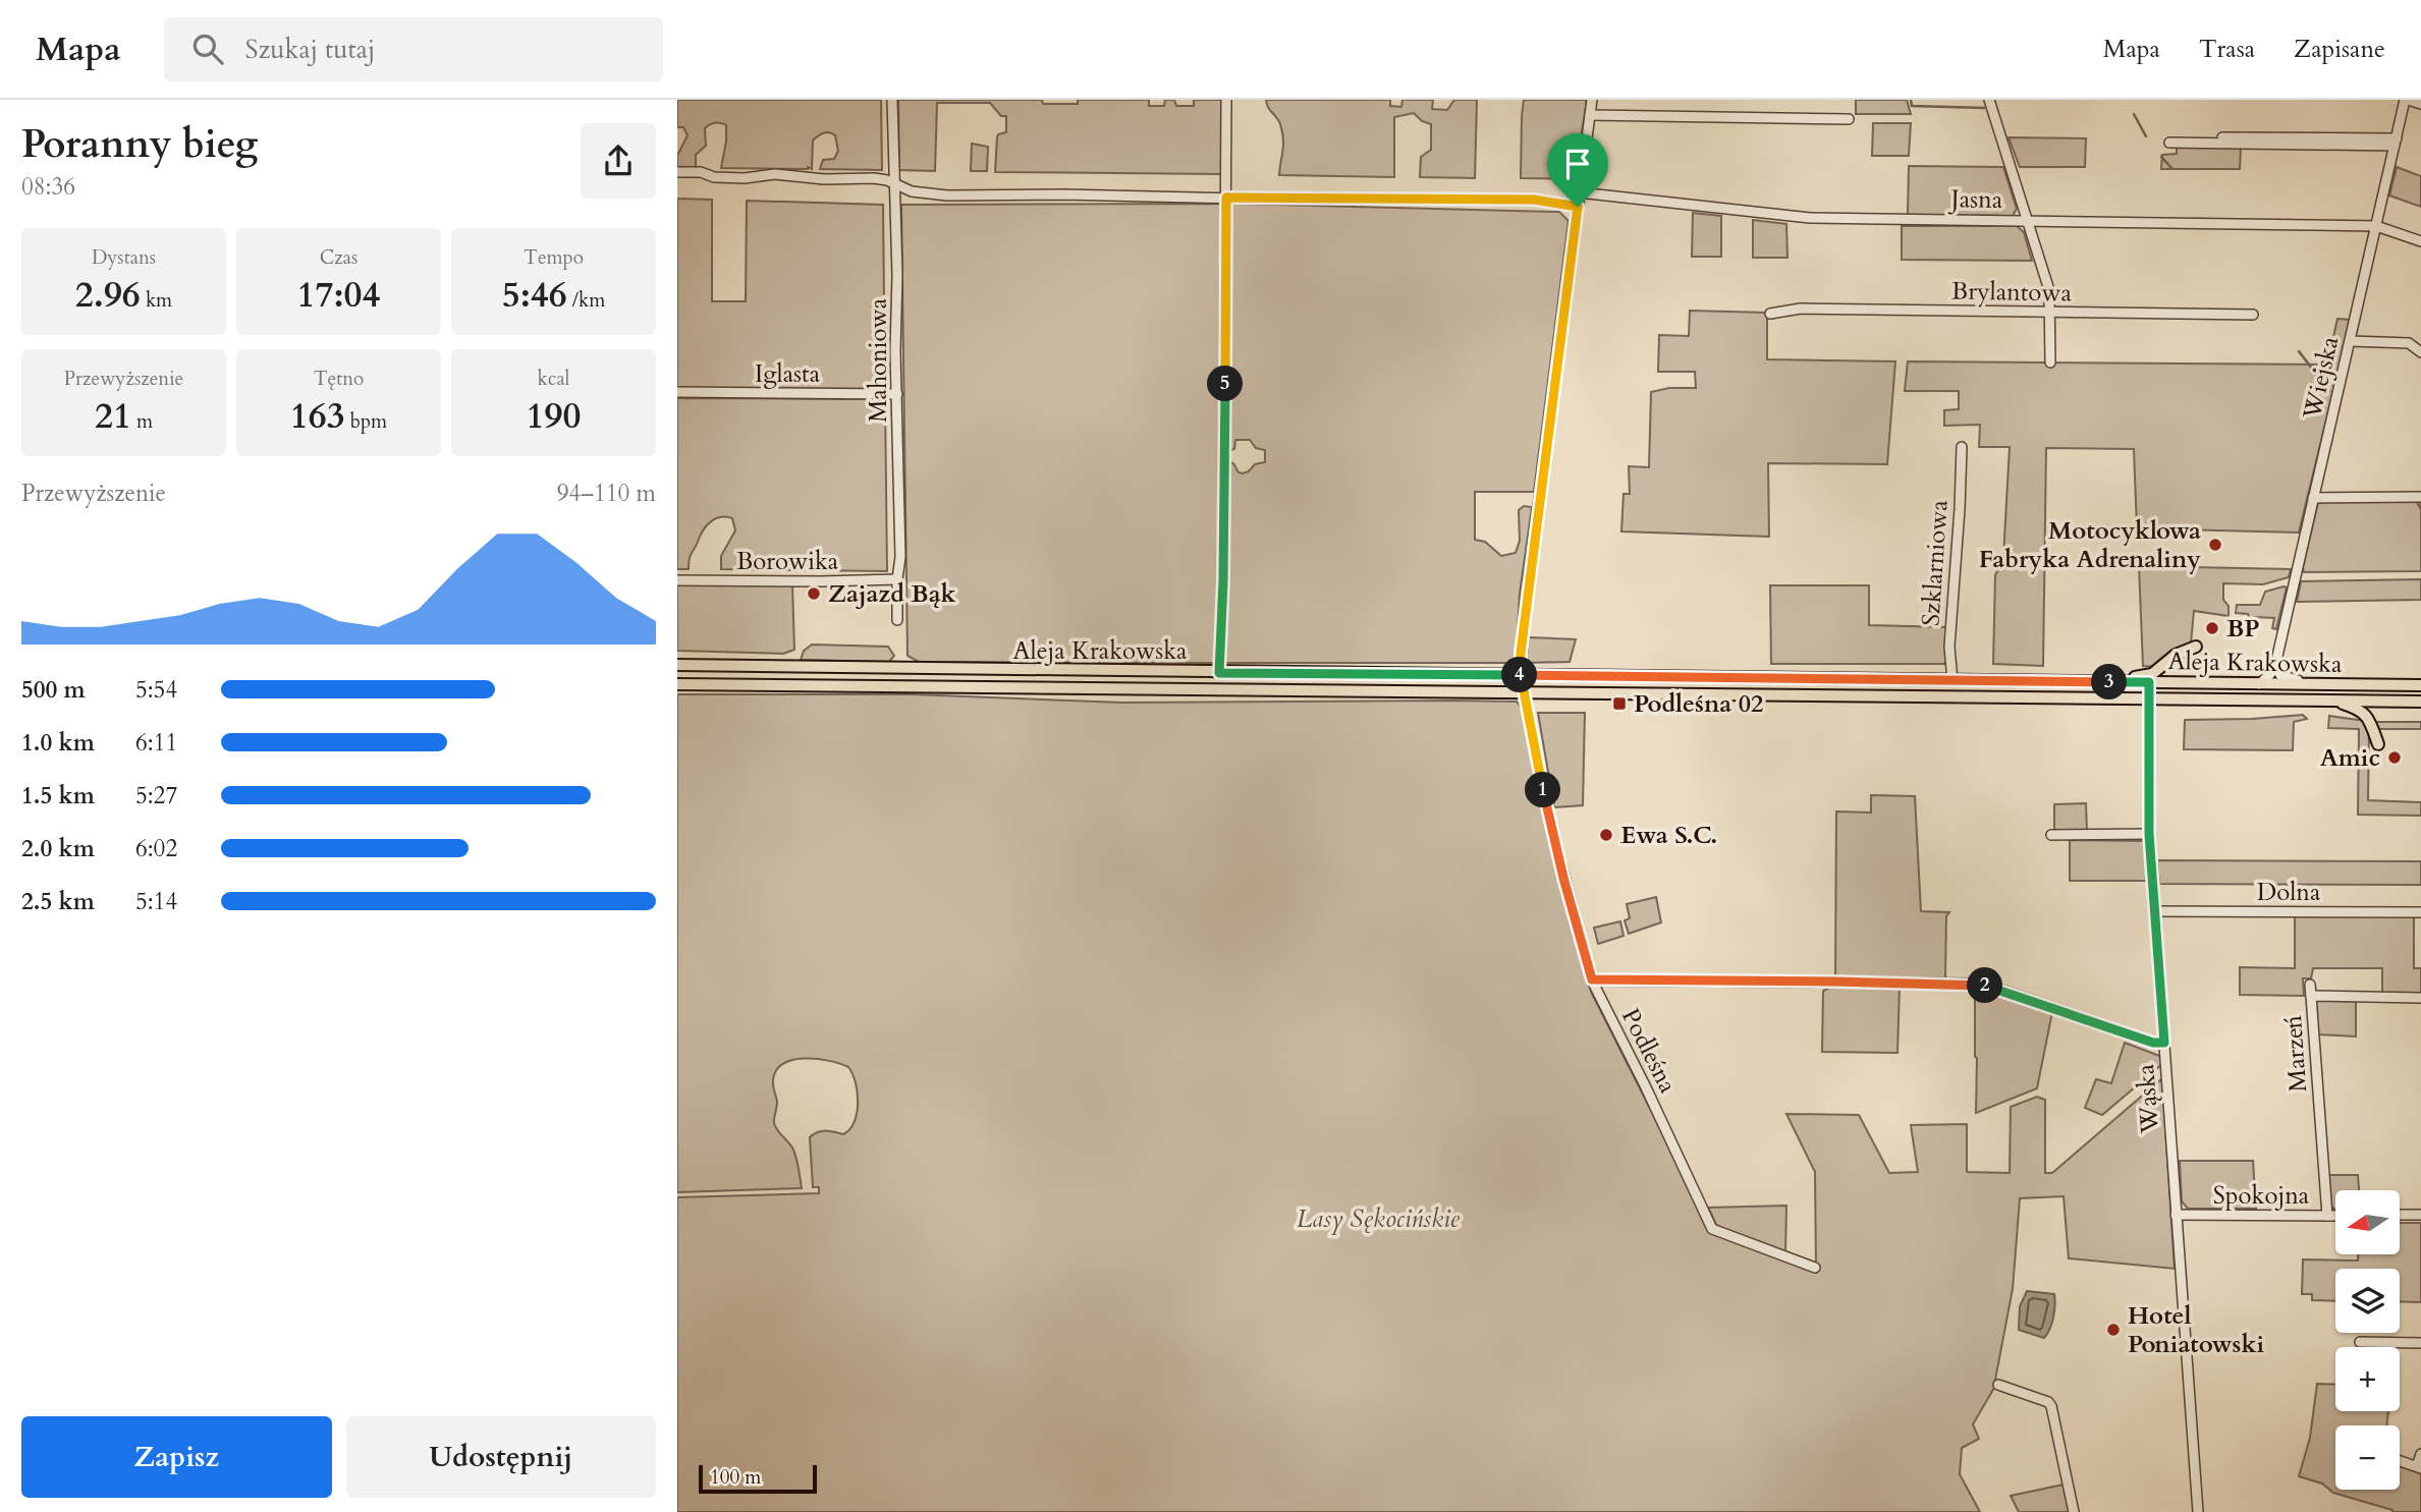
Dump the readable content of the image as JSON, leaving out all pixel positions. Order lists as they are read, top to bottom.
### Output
{
  "streets": {
    "main road": ["Aleja Krakowska"],
    "street": [
      "Jasna",
      "Brylantowa",
      "Mahoniowa",
      "Iglasta",
      "Wiejska",
      "Borowika",
      "Szklarniowa",
      "Dolna",
      "Podleśna",
      "Marzeń",
      "Wąska",
      "Spokojna"
    ]
  },
  "crossings": [
    ["Jasna", "Wiejska"],
    ["Jasna", "Podleśna"],
    ["Mahoniowa", "Iglasta"],
    ["Mahoniowa", "Borowika"],
    ["Wiejska", "Aleja Krakowska"],
    ["Szklarniowa", "Aleja Krakowska"],
    ["Aleja Krakowska", "Podleśna"],
    ["Aleja Krakowska", "Wąska"],
    ["Dolna", "Wąska"],
    ["Marzeń", "Spokojna"],
    ["Wąska", "Spokojna"]
  ],
  "parks": ["Lasy Sękocińskie"],
  "places": {
    "other": [
      "Motocyklowa Fabryka Adrenaliny",
      "Zajazd Bąk",
      "BP",
      "Amic",
      "Ewa S.C.",
      "Hotel Poniatowski"
    ],
    "transit": ["Podleśna 02"]
  },
  "scale_bar": "100 m",
  "north": "left",
  "page": {
    "header": "Mapa",
    "search": "Szukaj tutaj",
    "nav": ["Mapa", "Trasa", "Zapisane"],
    "heading": ["Poranny bieg", "08:36"],
    "stats": [
      ["Dystans", "2.96 km"],
      ["Czas", "17:04"],
      ["Tempo", "5:46 /km"],
      ["Przewyższenie", "21 m"],
      ["Tętno", "163 bpm"],
      ["kcal", "190"]
    ],
    "pins": [
      "5",
      "4",
      "3",
      "1",
      "2"
    ],
    "chart": ["Przewyższenie", "94–110 m"],
    "list": [
      {
        "name": "500 m",
        "note": "5:54"
      },
      {
        "name": "1.0 km",
        "note": "6:11"
      },
      {
        "name": "1.5 km",
        "note": "5:27"
      },
      {
        "name": "2.0 km",
        "note": "6:02"
      },
      {
        "name": "2.5 km",
        "note": "5:14"
      }
    ],
    "map_buttons": ["+", "−"],
    "buttons": ["Zapisz", "Udostępnij"],
    "scale": "100 m"
  }
}
